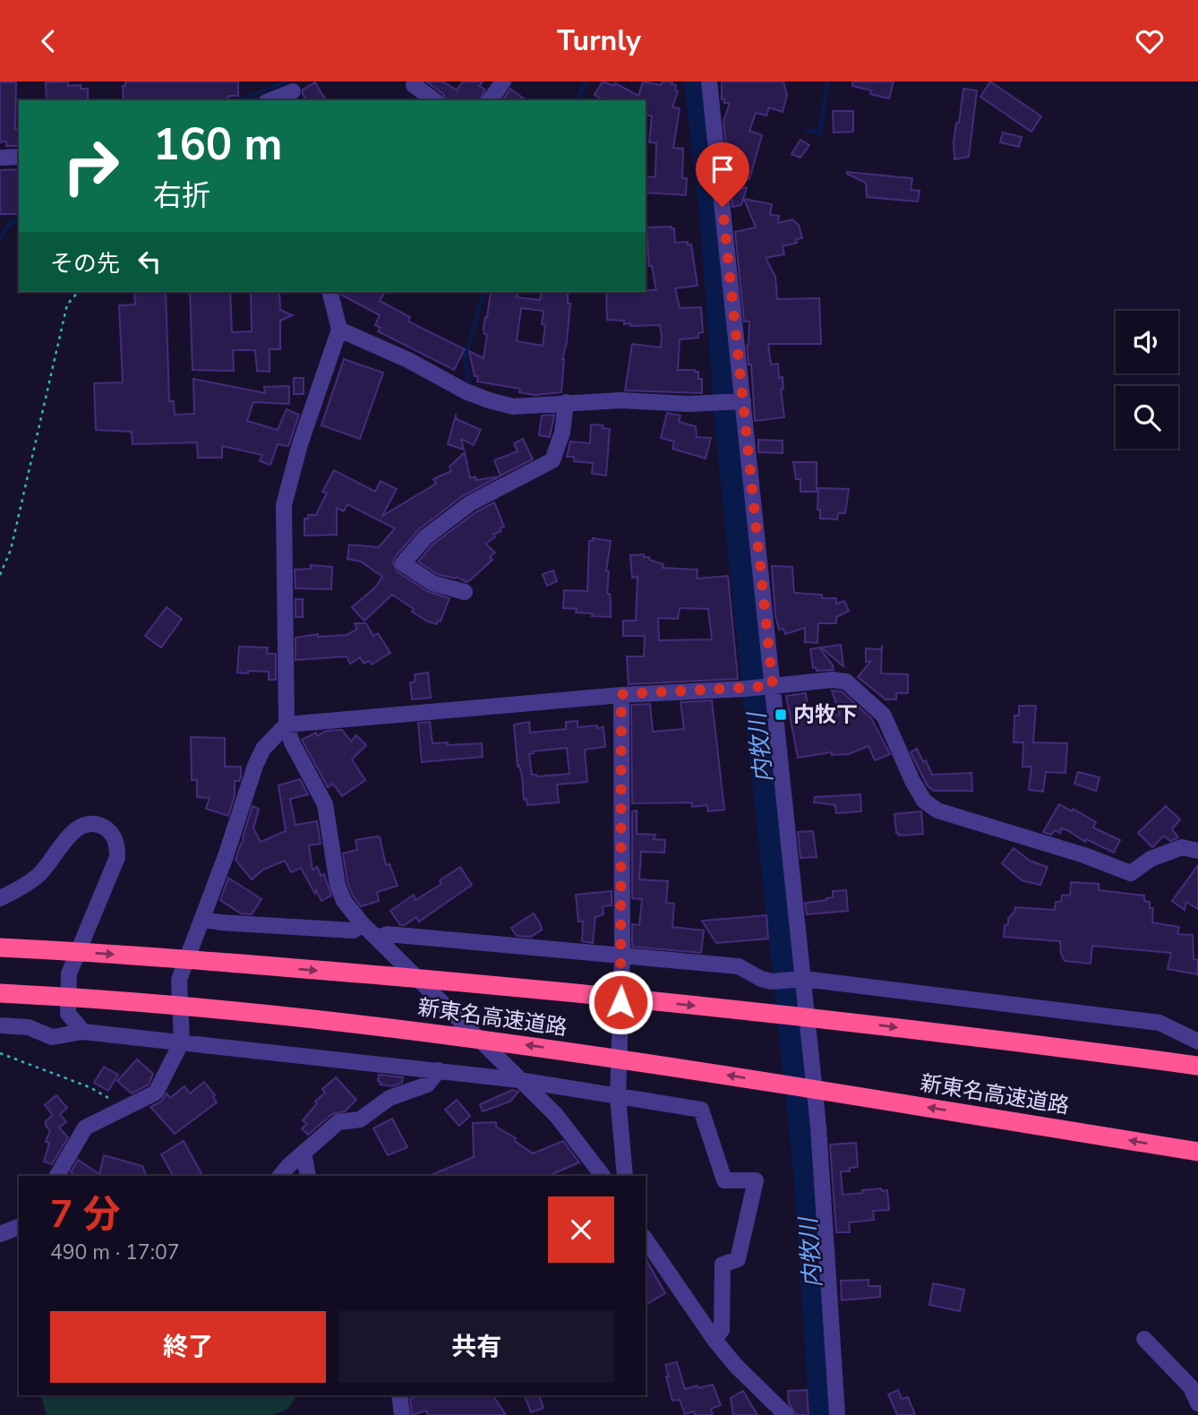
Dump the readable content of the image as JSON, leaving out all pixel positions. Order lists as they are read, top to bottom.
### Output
{
  "streets": {
    "highway": ["新東名高速道路"]
  },
  "water": ["内牧川"],
  "places": {
    "transit": ["内牧下"]
  },
  "page": {
    "header": "Turnly",
    "turn": ["160 m", "右折"],
    "then": "その先",
    "heading": ["7 分", "490 m · 17:07"],
    "buttons": ["終了", "共有"]
  }
}
